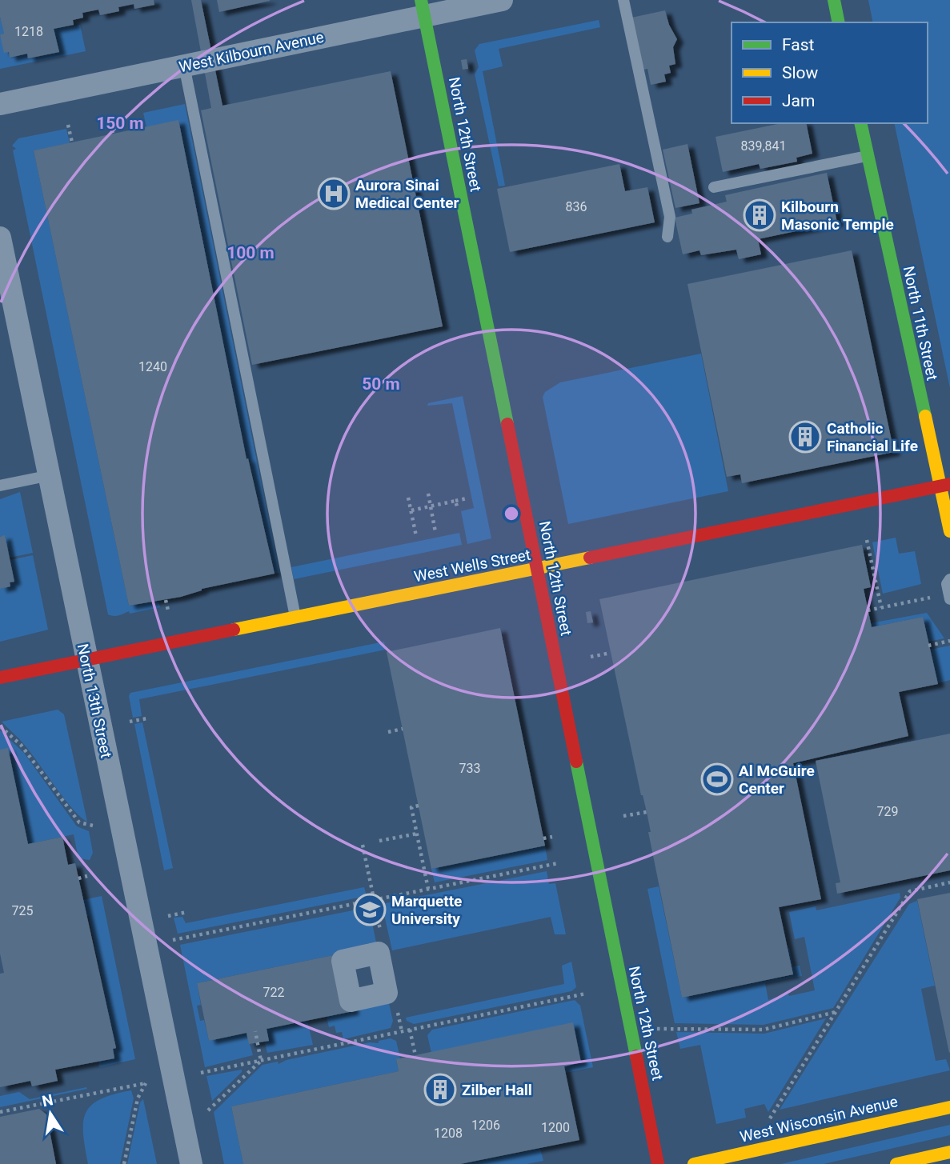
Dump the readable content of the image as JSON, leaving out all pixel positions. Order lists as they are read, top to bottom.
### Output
{
  "streets": {
    "street": [
      "West Kilbourn Avenue",
      "North 12th Street",
      "North 11th Street",
      "West Wells Street",
      "North 13th Street",
      "West Wisconsin Avenue"
    ]
  },
  "crossings": [
    ["West Kilbourn Avenue", "North 12th Street"],
    ["North 12th Street", "West Wells Street"],
    ["North 11th Street", "West Wells Street"],
    ["West Wells Street", "North 13th Street"]
  ],
  "places": {
    "hospital": ["Aurora Sinai Medical Center"],
    "building": ["Kilbourn Masonic Temple", "Catholic Financial Life", "Zilber Hall"],
    "sports": ["Al McGuire Center"],
    "school or university": ["Marquette University"]
  },
  "house_numbers": [
    "1218",
    "839,841",
    "836",
    "1240",
    "733",
    "729",
    "725",
    "722",
    "1206",
    "1200",
    "1208"
  ],
  "legend": ["Fast", "Slow", "Jam"],
  "north": "top",
  "rings": ["150 m", "100 m", "50 m"]
}
